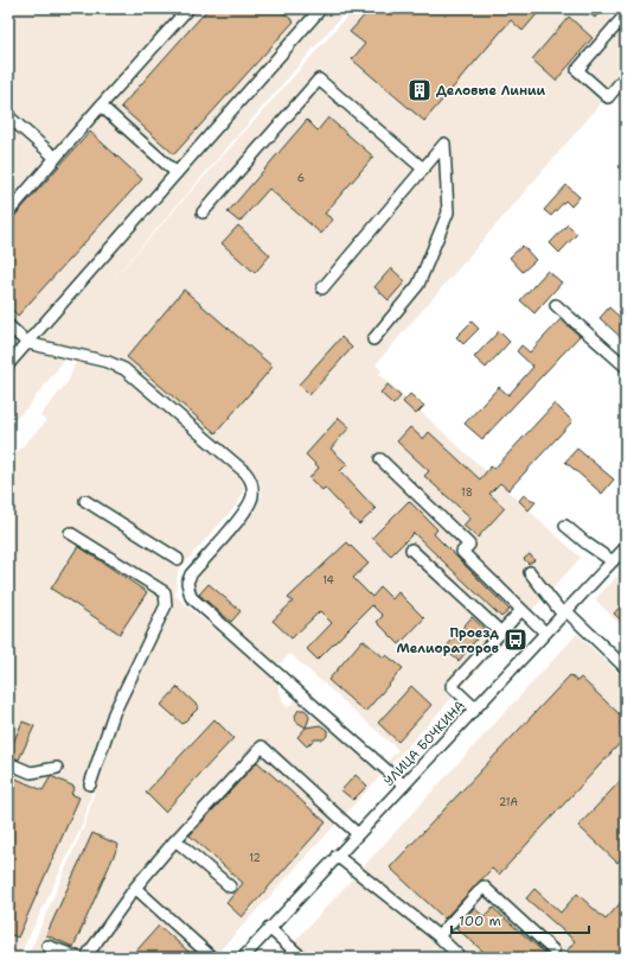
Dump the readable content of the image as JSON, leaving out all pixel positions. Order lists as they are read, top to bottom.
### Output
{
  "streets": {
    "street": ["УЛИЦА БОЧКИНА"]
  },
  "places": {
    "building": ["Деловые Линии"],
    "bus stop": ["Проезд Мелиораторов"]
  },
  "house_numbers": [
    "6",
    "18",
    "14",
    "21А",
    "12"
  ],
  "scale_bar": "100 m"
}
